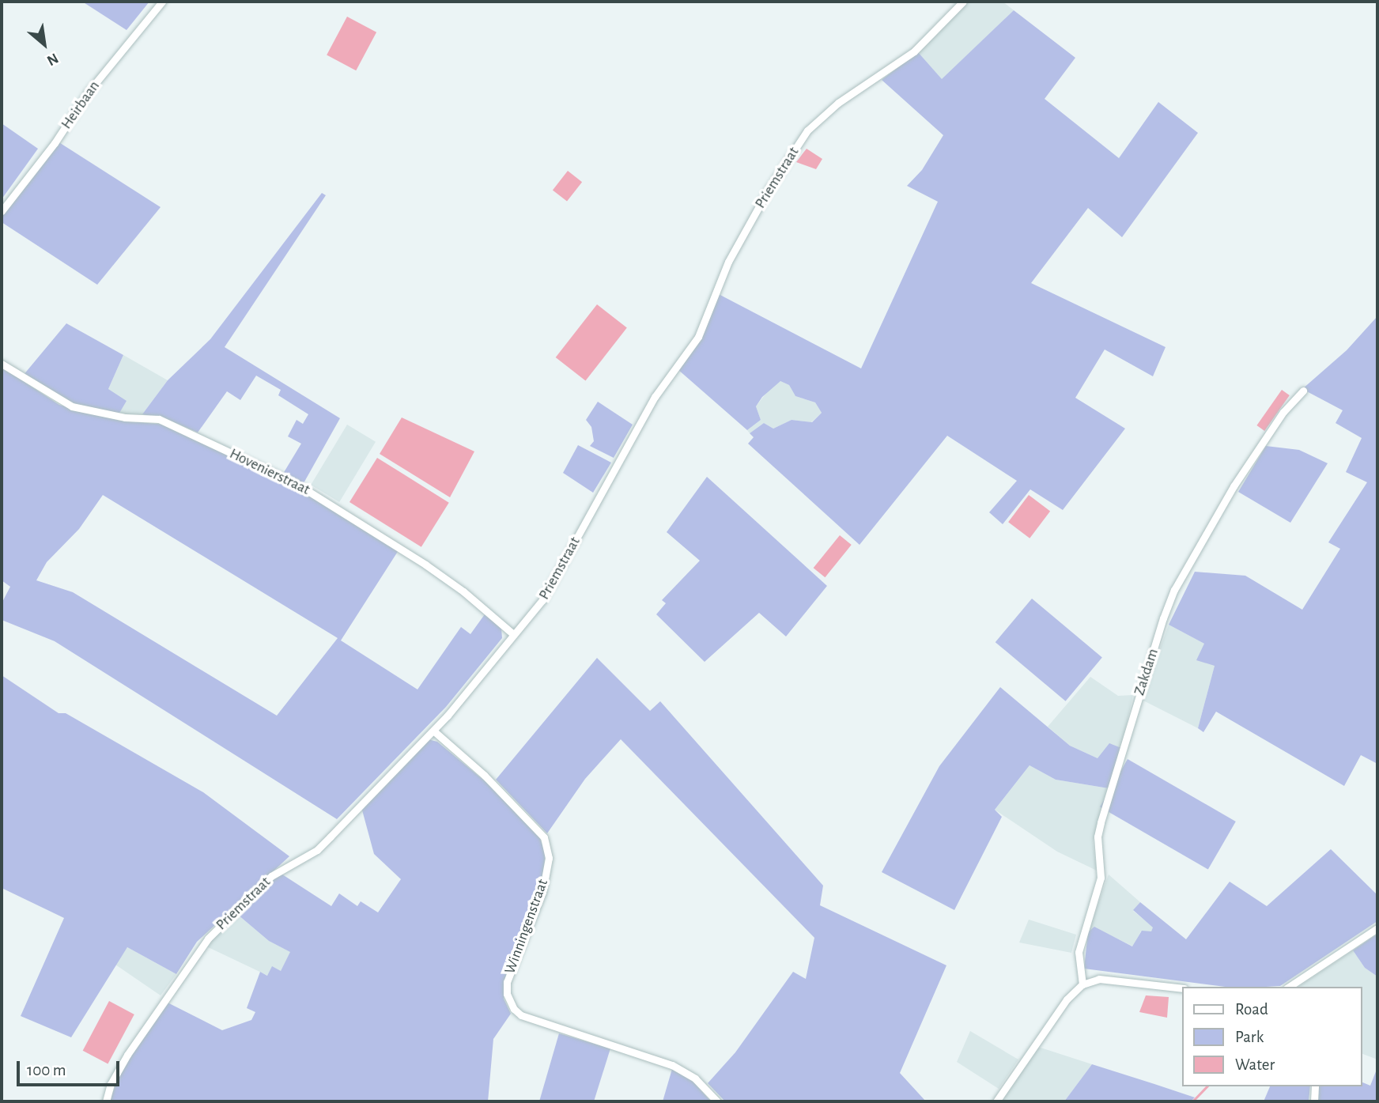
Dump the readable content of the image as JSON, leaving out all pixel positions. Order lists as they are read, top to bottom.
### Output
{
  "streets": {
    "street": [
      "Heirbaan",
      "Priemstraat",
      "Hovenierstraat",
      "Zakdam",
      "Winningenstraat"
    ]
  },
  "crossings": [
    ["Priemstraat", "Hovenierstraat"],
    ["Priemstraat", "Winningenstraat"]
  ],
  "legend": ["Road", "Park", "Water"],
  "scale_bar": "100 m",
  "north": "bottom right"
}
